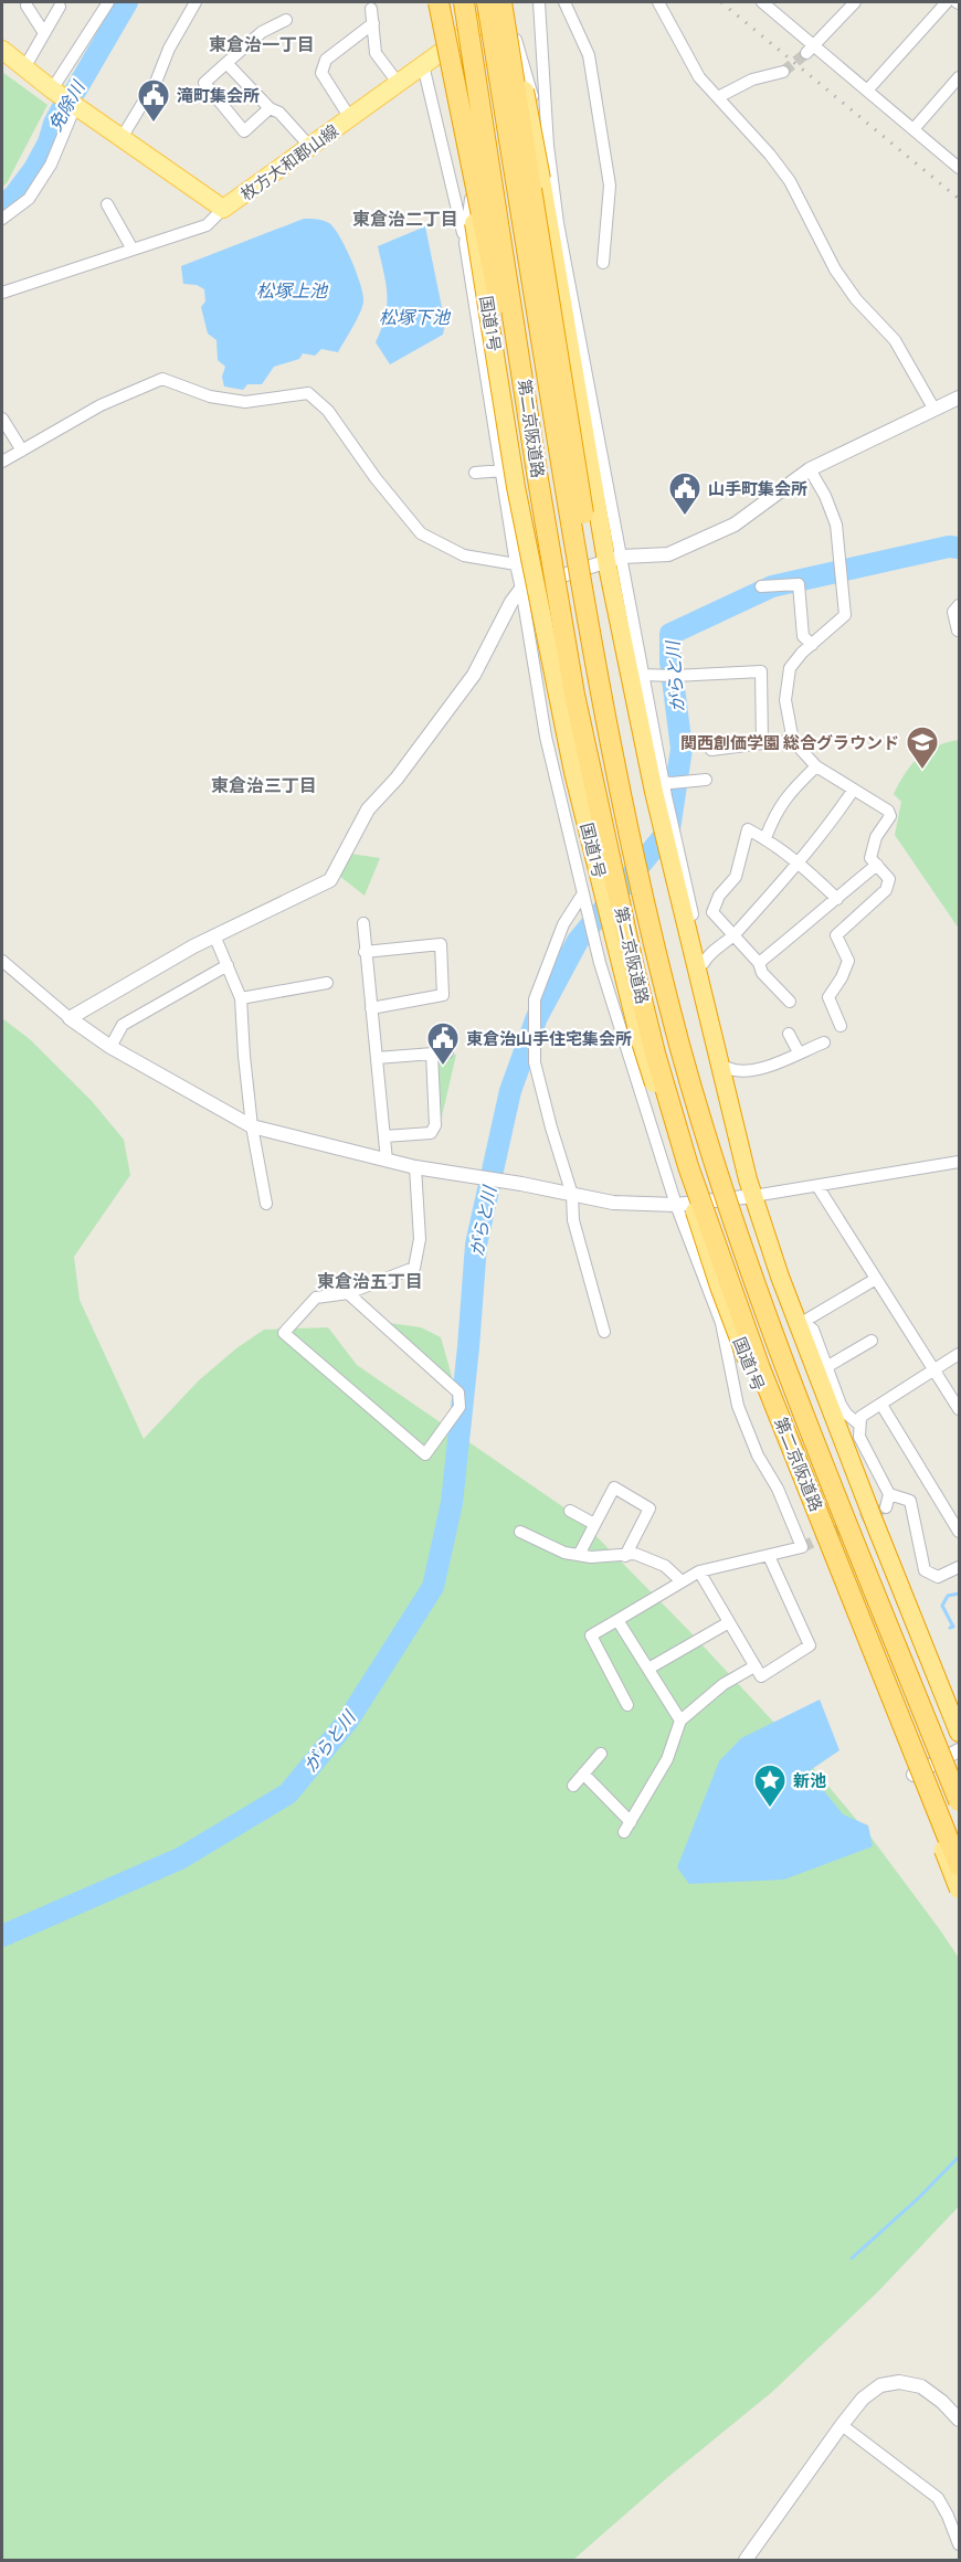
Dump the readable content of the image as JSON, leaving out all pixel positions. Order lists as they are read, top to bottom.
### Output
{
  "streets": {
    "highway": ["国道1号", "第二京阪道路"],
    "main road": ["枚方大和郡山線"]
  },
  "districts": [
    "東倉治一丁目",
    "東倉治二丁目",
    "東倉治三丁目",
    "東倉治五丁目"
  ],
  "water": [
    "免除川",
    "松塚上池",
    "松塚下池",
    "がらと川"
  ],
  "places": {
    "public building": ["滝町集会所", "山手町集会所", "東倉治山手住宅集会所"],
    "school or university": ["関西創価学園 総合グラウンド"],
    "place": ["新池"]
  }
}
